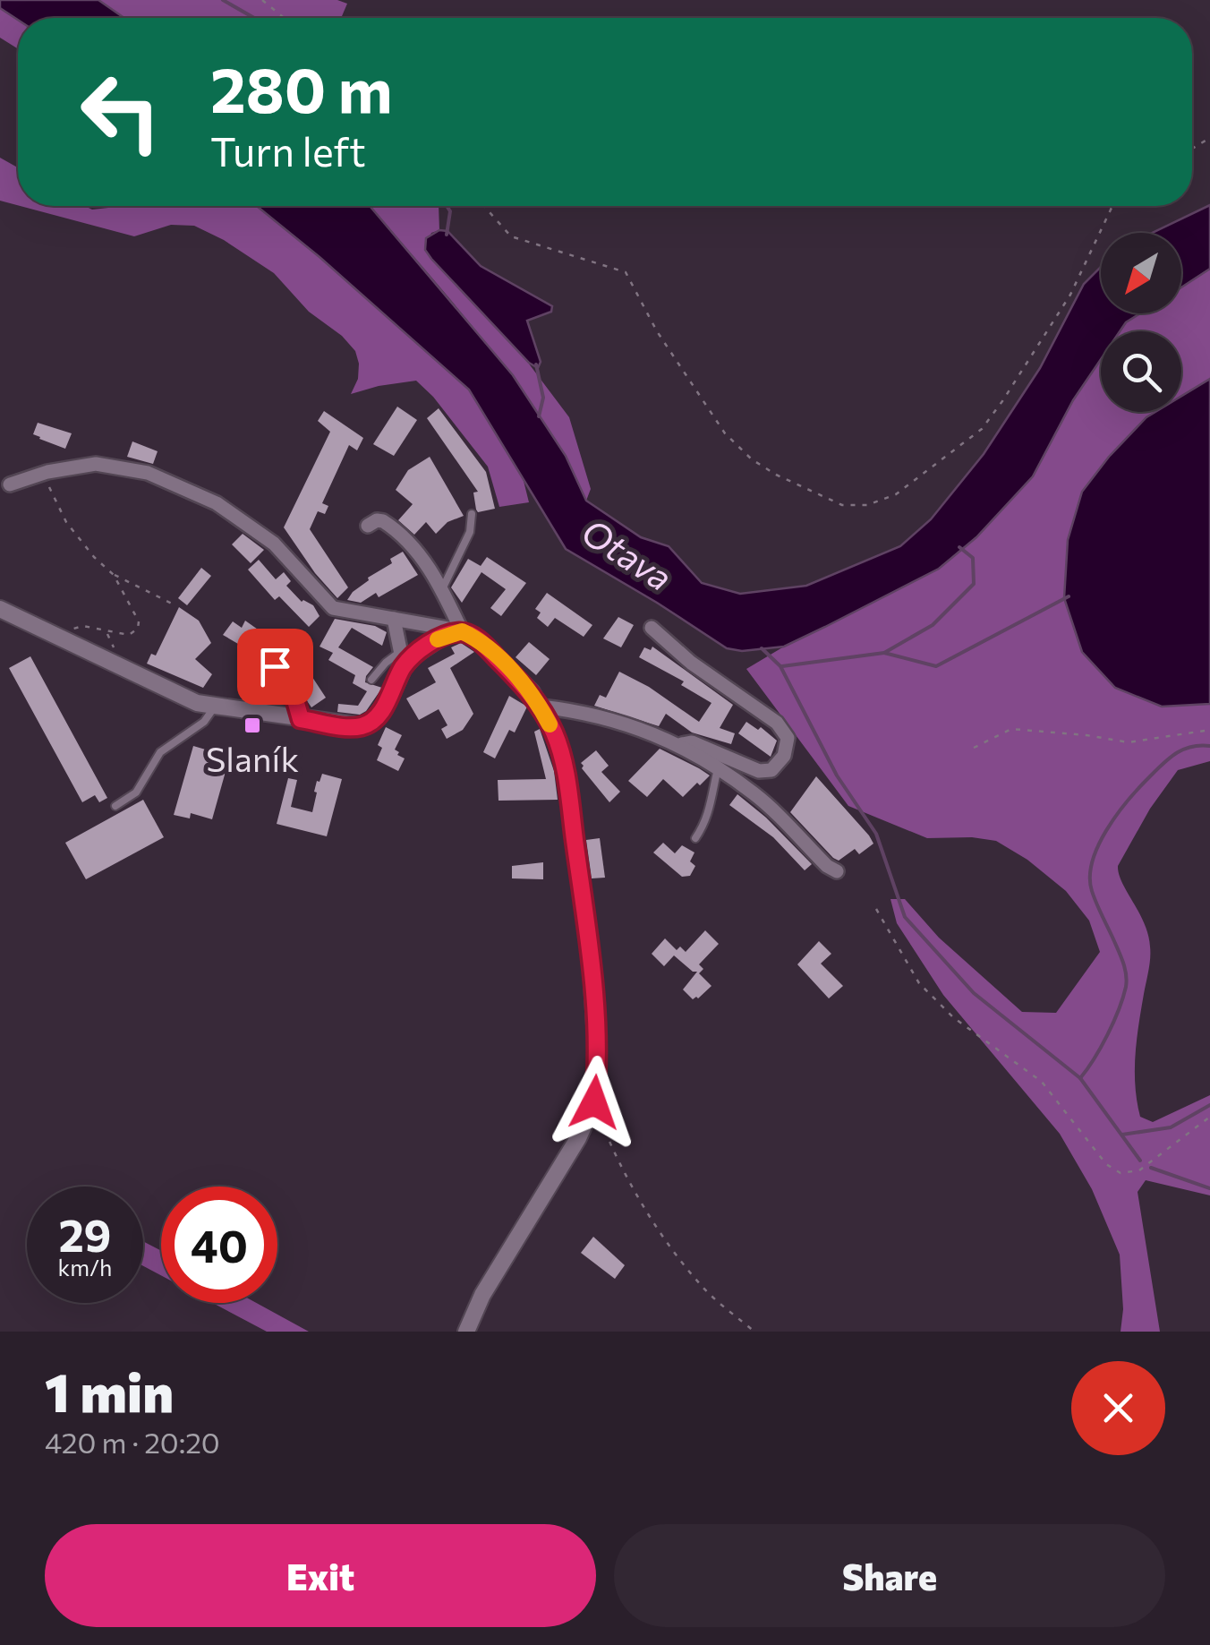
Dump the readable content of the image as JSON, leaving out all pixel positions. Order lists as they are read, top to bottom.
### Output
{
  "water": ["Otava"],
  "places": {
    "transit": ["Slaník"]
  },
  "north": "bottom left",
  "page": {
    "turn": ["280 m", "Turn left"],
    "speed": "29 km/h",
    "limit": "40",
    "heading": ["1 min", "420 m · 20:20"],
    "buttons": ["Exit", "Share"]
  }
}
